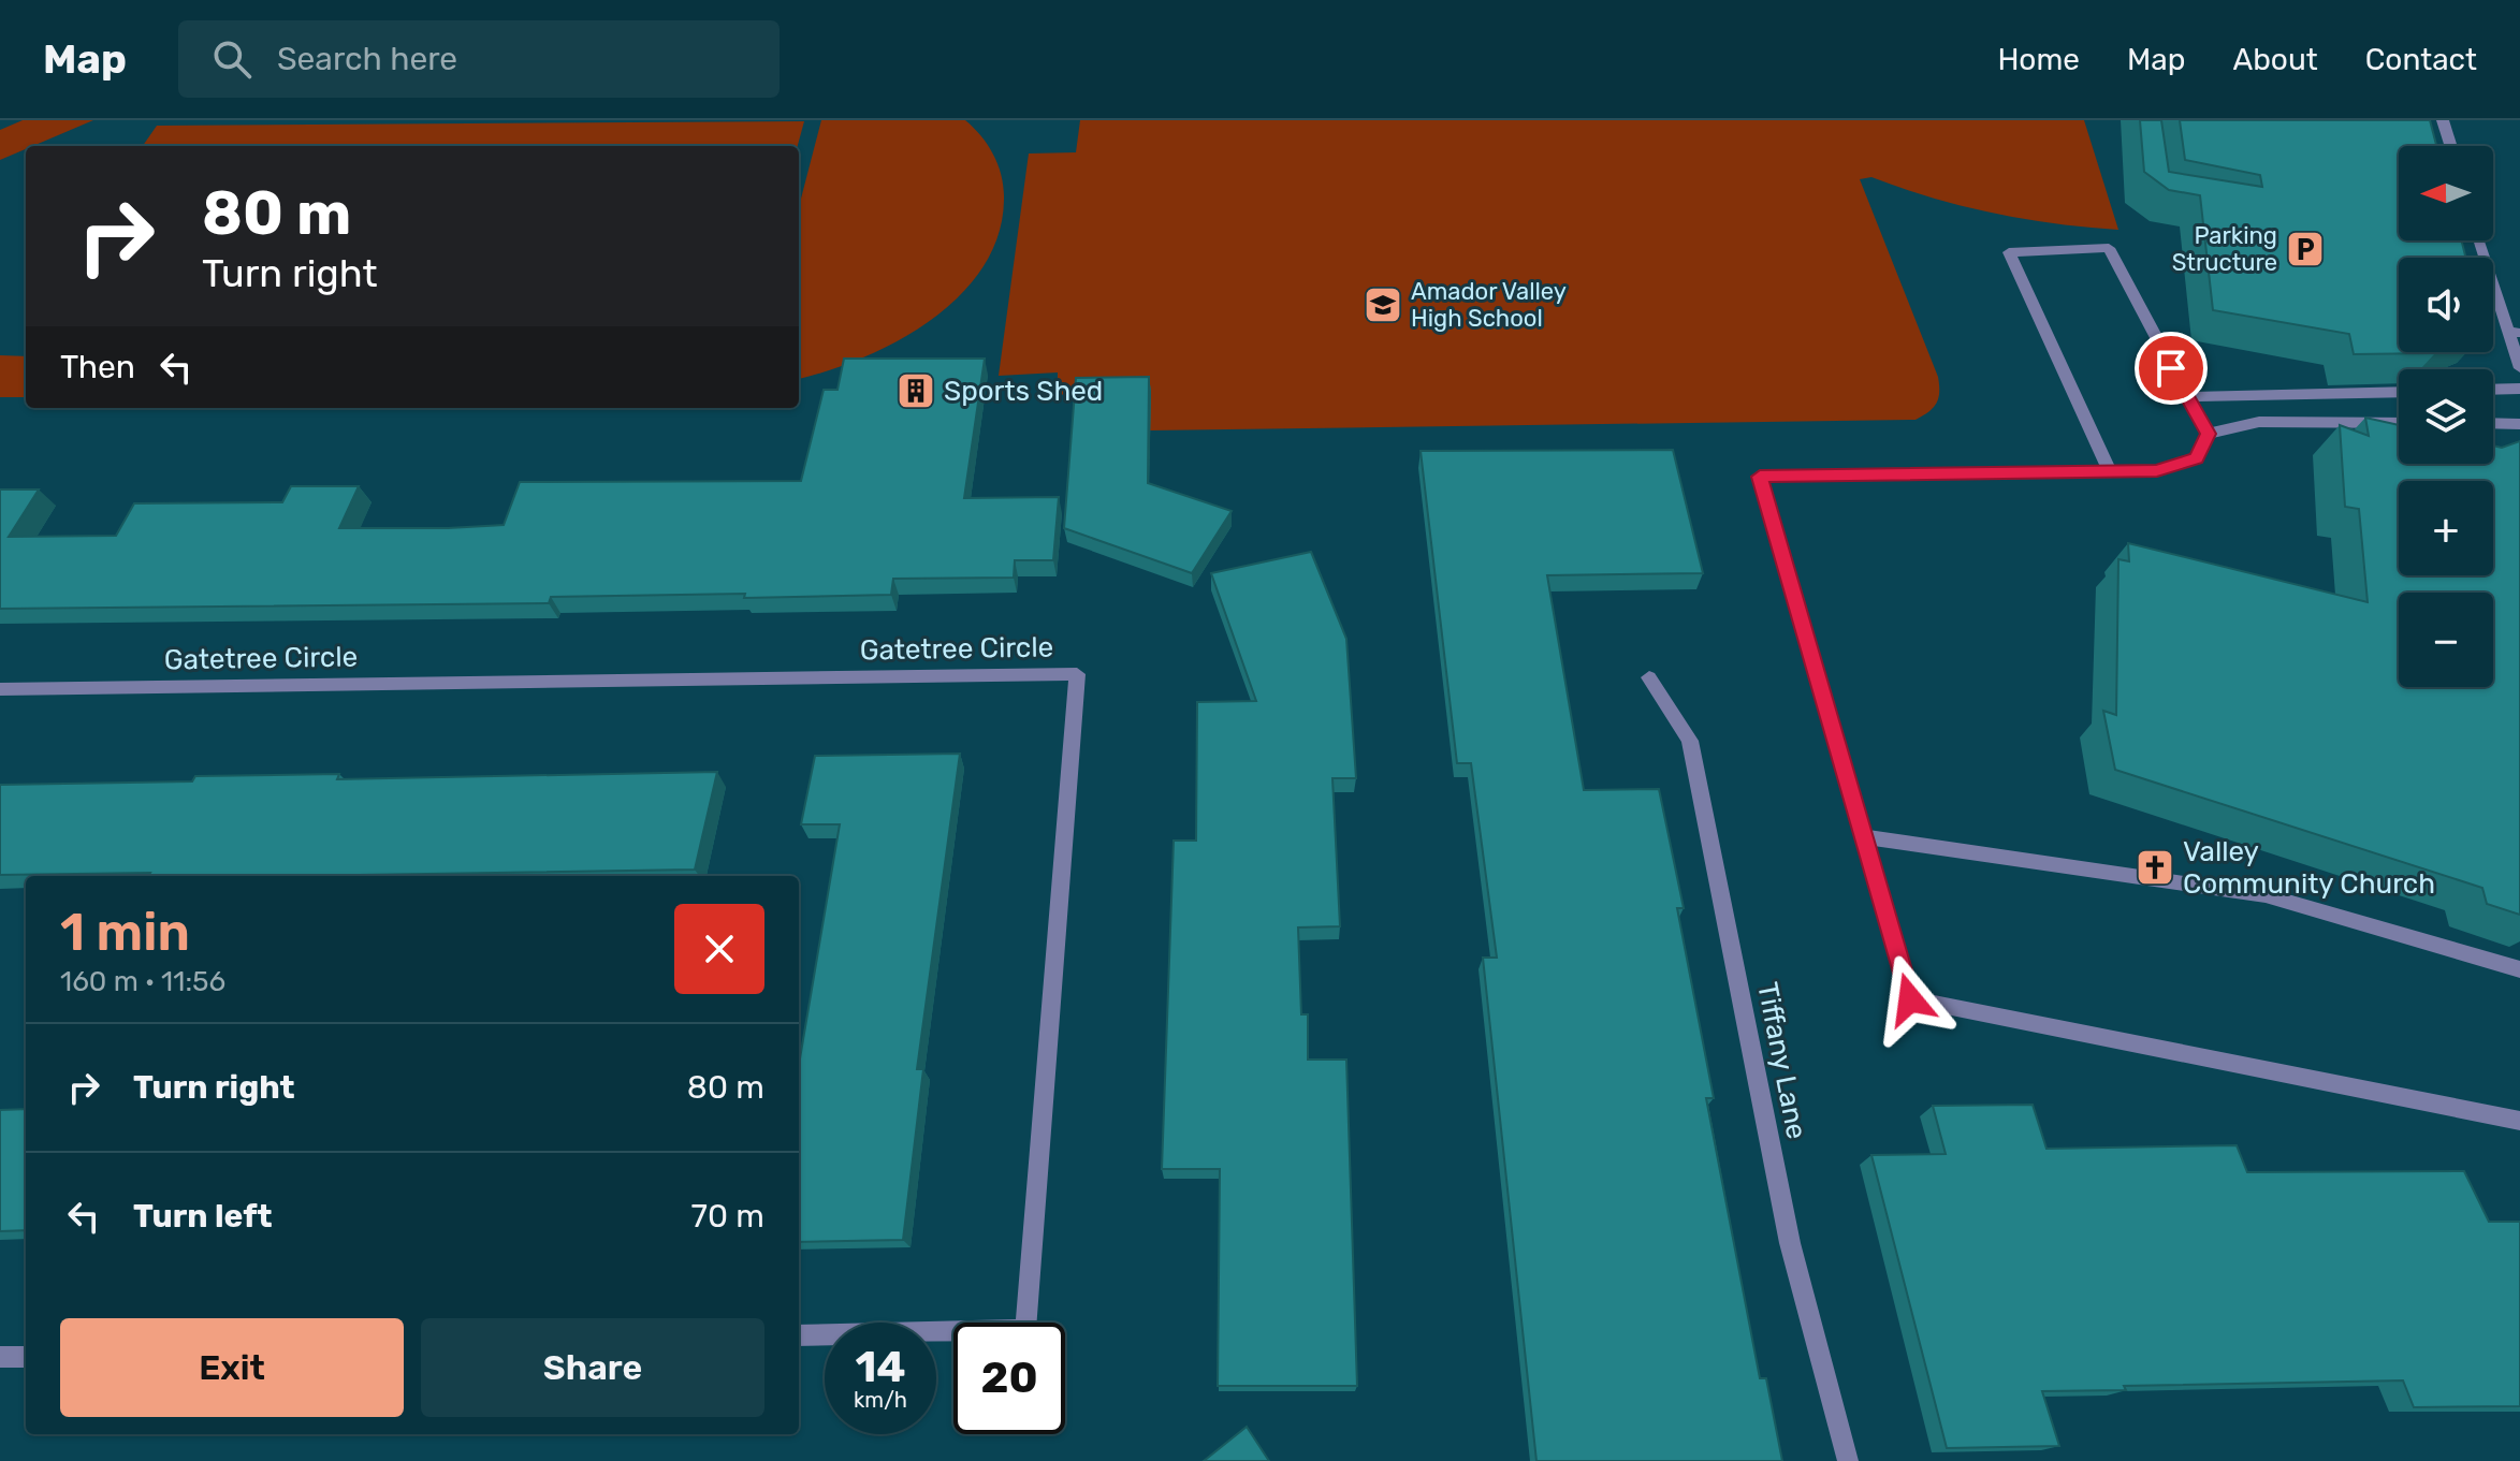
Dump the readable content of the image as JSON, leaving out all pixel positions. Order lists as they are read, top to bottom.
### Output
{
  "streets": {
    "street": ["Gatetree Circle", "Tiffany Lane"]
  },
  "places": {
    "parking": ["Parking Structure"],
    "school or university": ["Amador Valley High School"],
    "building": ["Sports Shed"],
    "church": ["Valley Community Church"]
  },
  "north": "left",
  "page": {
    "header": "Map",
    "search": "Search here",
    "nav": [
      "Home",
      "Map",
      "About",
      "Contact"
    ],
    "map_buttons": ["+", "−"],
    "turn": ["80 m", "Turn right"],
    "then": "Then",
    "heading": ["1 min", "160 m · 11:56"],
    "list": [
      {
        "name": "Turn right",
        "value": "80 m"
      },
      {
        "name": "Turn left",
        "value": "70 m"
      }
    ],
    "buttons": ["Exit", "Share"],
    "speed": "14 km/h",
    "limit": "20"
  }
}
